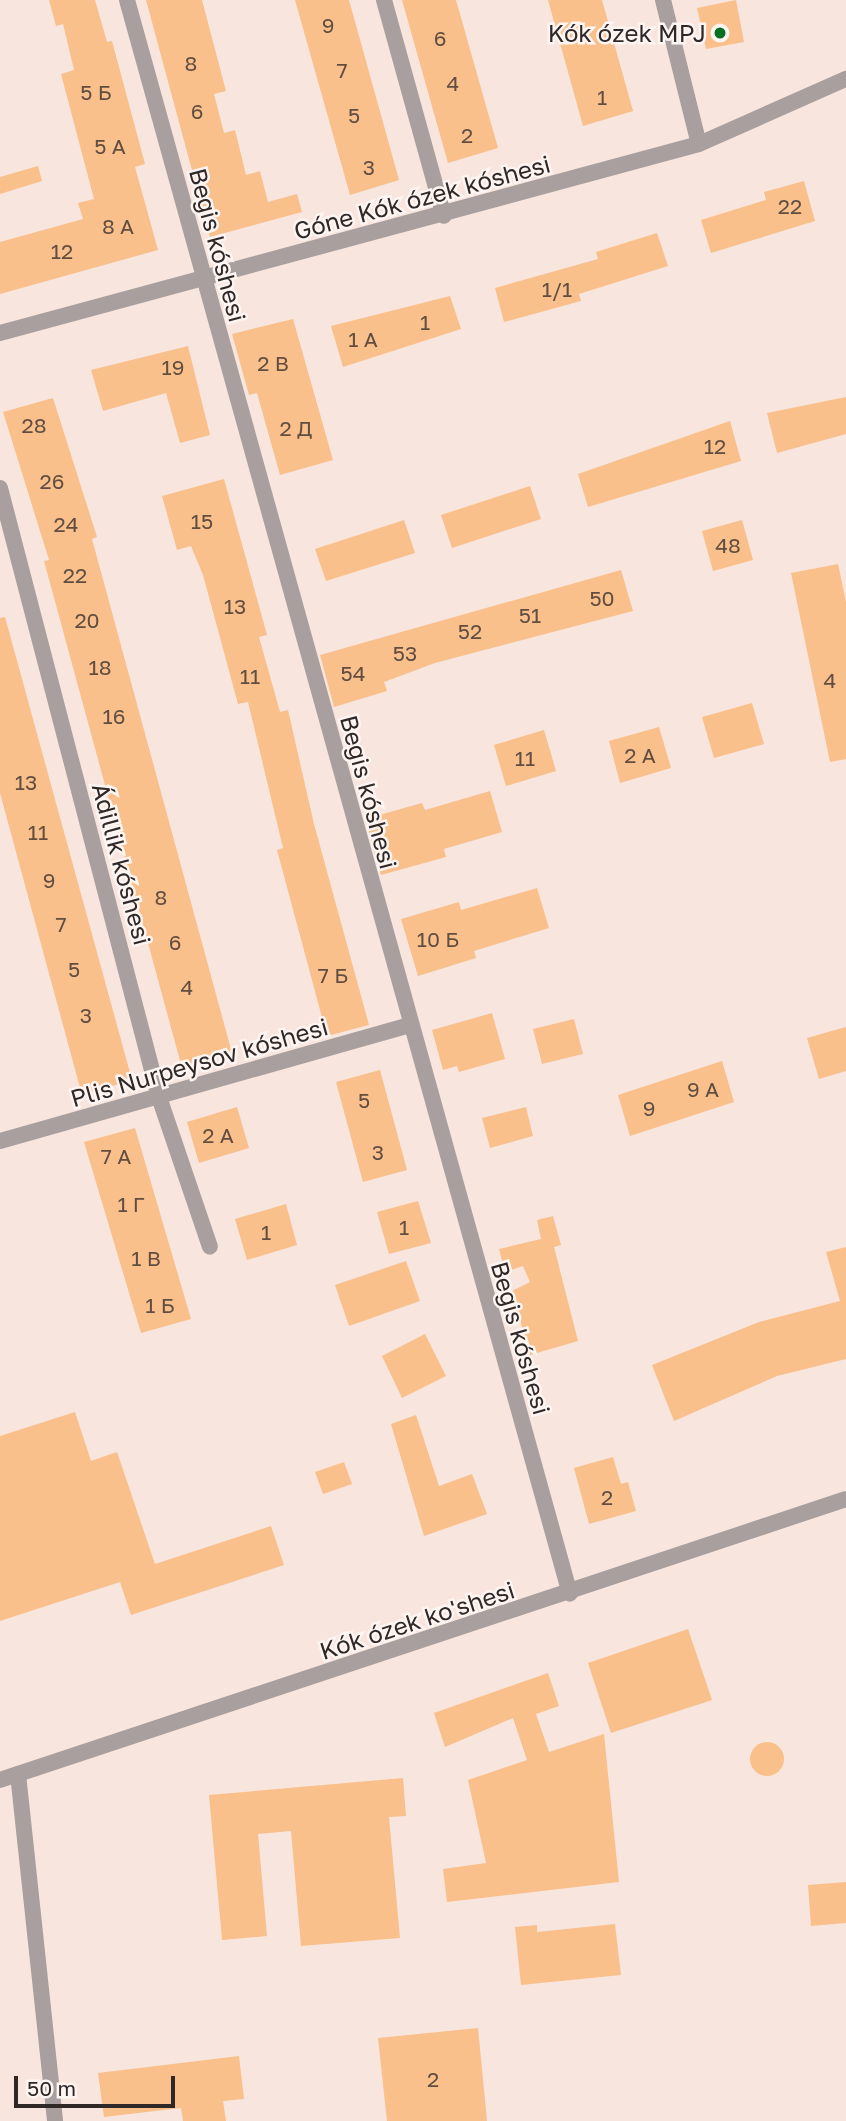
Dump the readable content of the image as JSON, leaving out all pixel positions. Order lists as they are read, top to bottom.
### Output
{
  "streets": {
    "street": [
      "Góne Kók ózek kóshesi",
      "Begis kóshesi",
      "Ádillik kóshesi",
      "Plis Nurpeysov kóshesi",
      "Kók ózek ko'shesi"
    ]
  },
  "crossings": [
    ["Góne Kók ózek kóshesi", "Begis kóshesi"],
    ["Begis kóshesi", "Plis Nurpeysov kóshesi"],
    ["Begis kóshesi", "Kók ózek ko'shesi"],
    ["Ádillik kóshesi", "Plis Nurpeysov kóshesi"]
  ],
  "places": ["Kók ózek MPJ"],
  "house_numbers": [
    "9",
    "6",
    "8",
    "7",
    "4",
    "5 Б",
    "1",
    "6",
    "5",
    "2",
    "5 А",
    "3",
    "22",
    "8 А",
    "12",
    "1/1",
    "1",
    "1 А",
    "2 В",
    "19",
    "28",
    "2 Д",
    "12",
    "26",
    "15",
    "24",
    "48",
    "22",
    "50",
    "13",
    "51",
    "20",
    "52",
    "53",
    "18",
    "54",
    "11",
    "4",
    "16",
    "2 А",
    "11",
    "13",
    "11",
    "9",
    "8",
    "7",
    "10 Б",
    "6",
    "5",
    "7 Б",
    "4",
    "3",
    "9 А",
    "5",
    "9",
    "2 А",
    "3",
    "7 А",
    "1 Г",
    "1",
    "1",
    "1 В",
    "1 Б",
    "2",
    "2"
  ],
  "scale_bar": "50 m"
}
